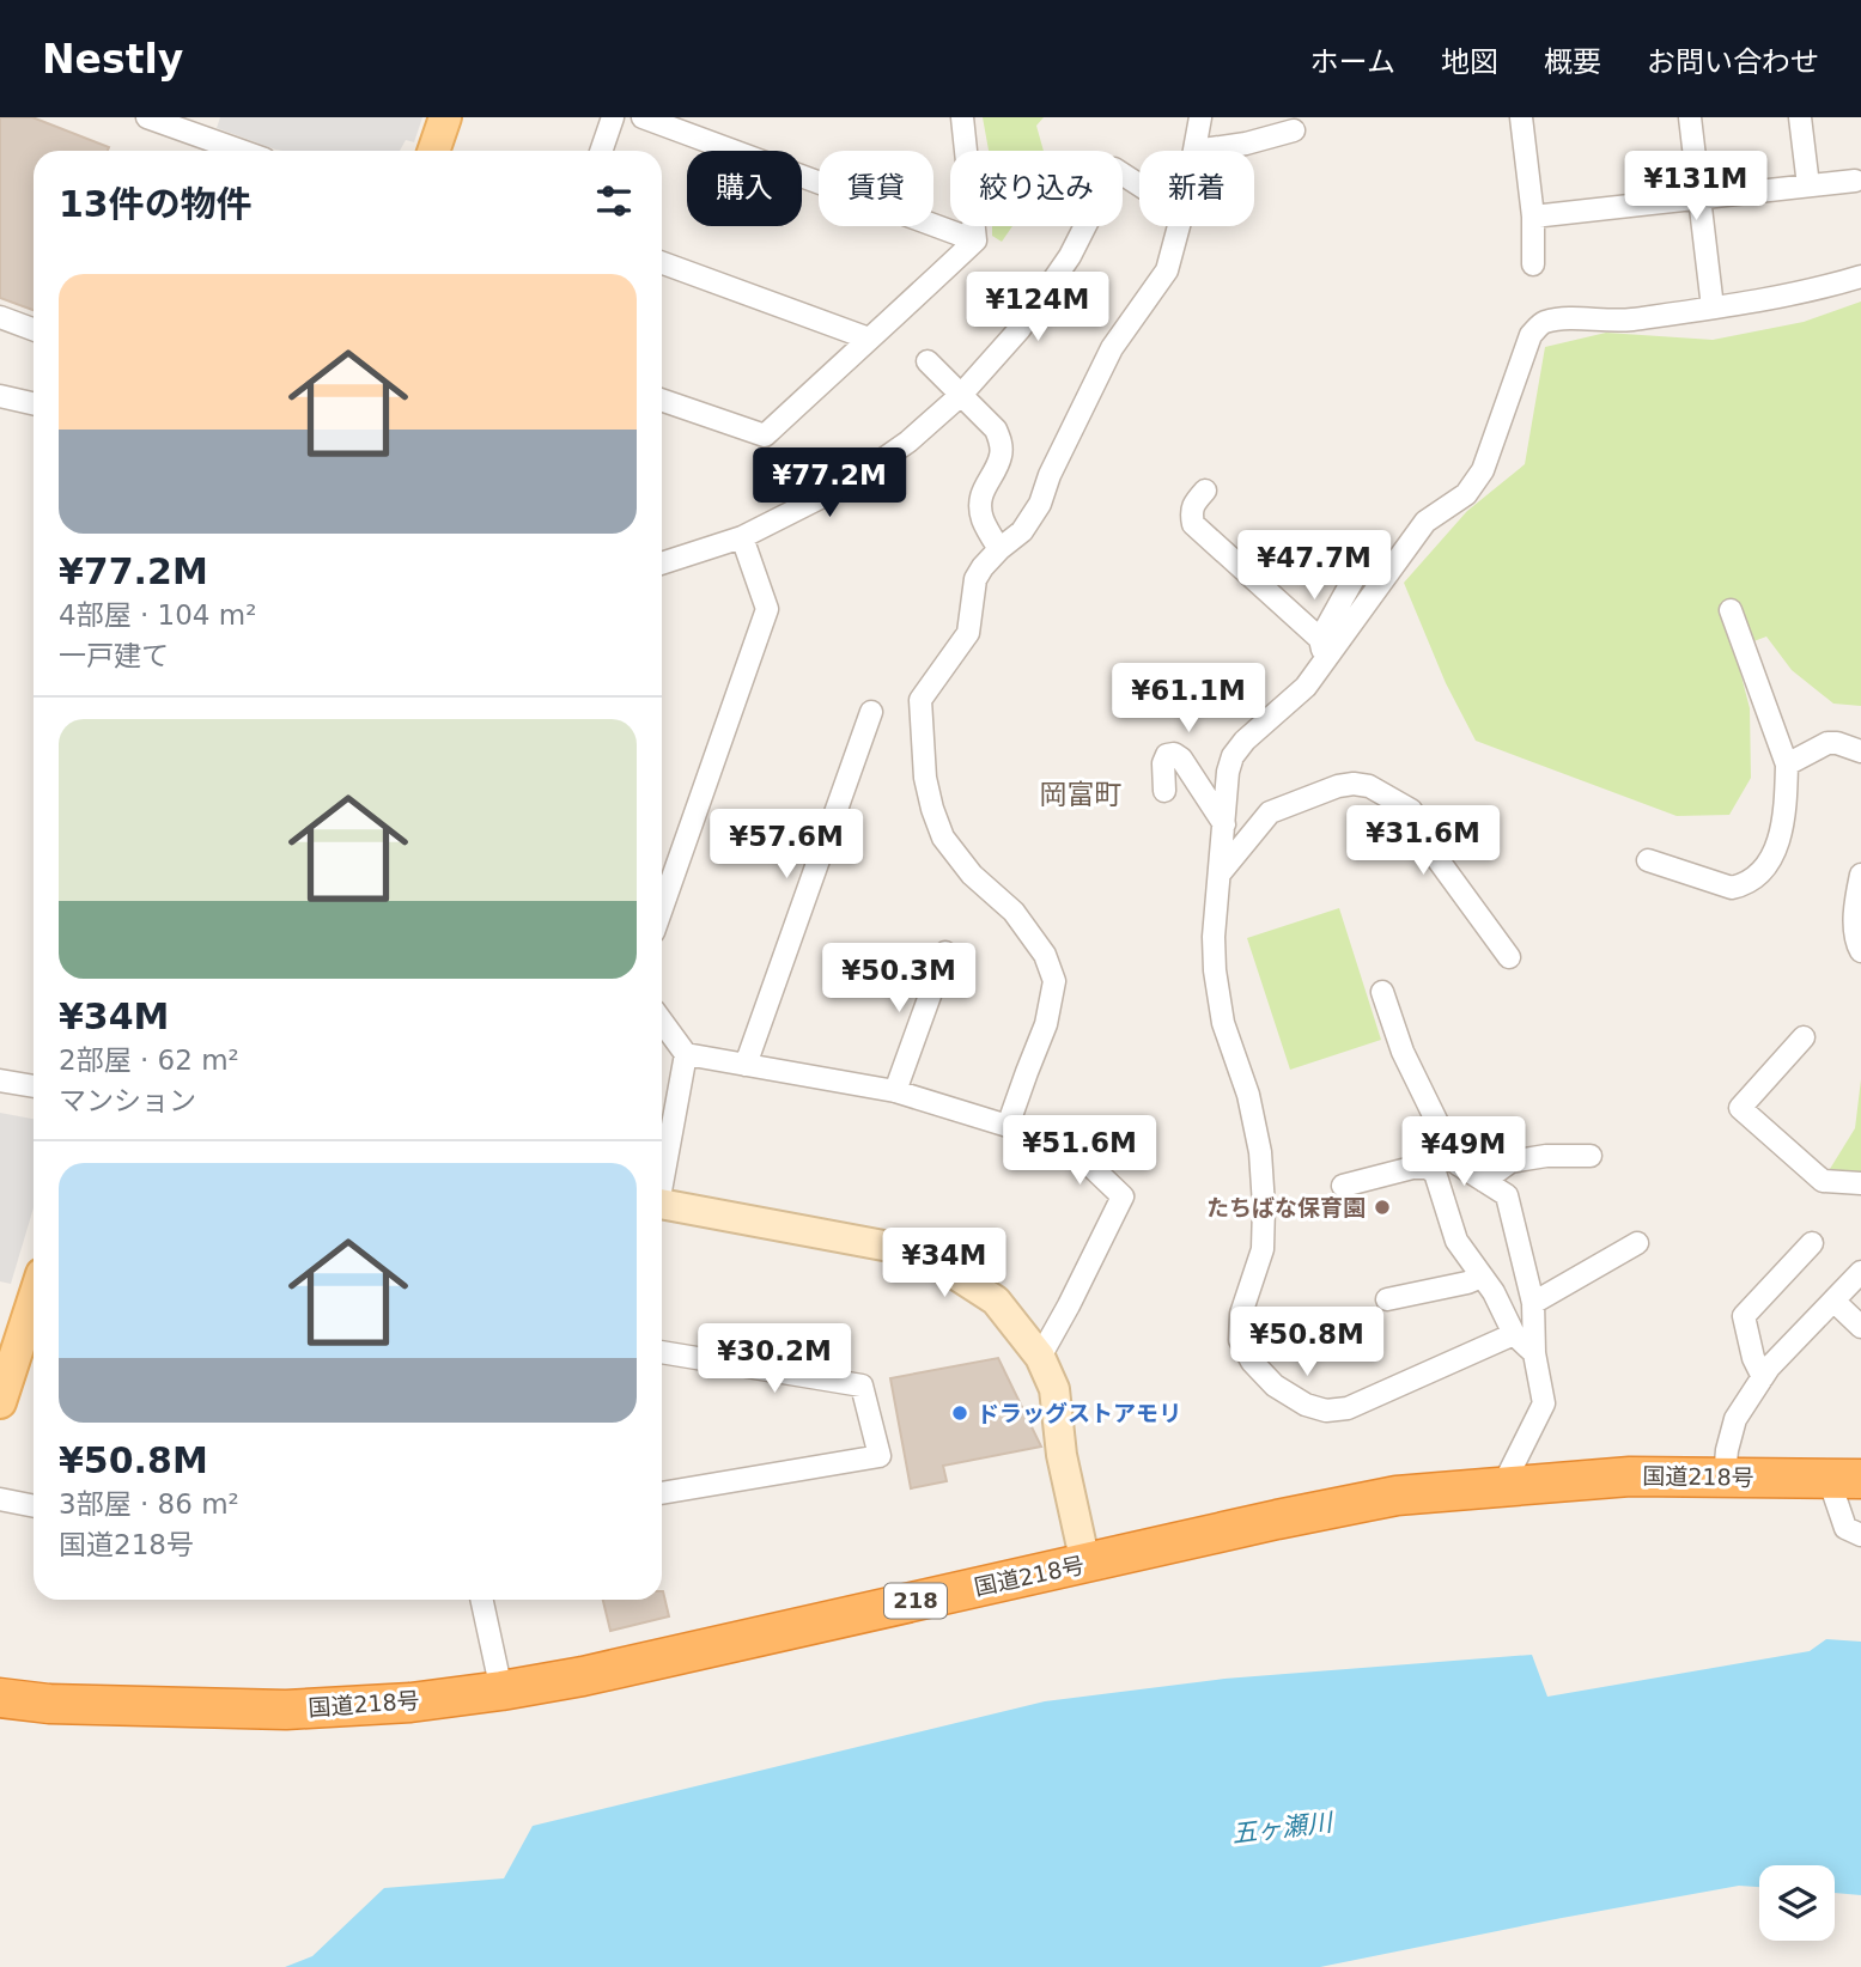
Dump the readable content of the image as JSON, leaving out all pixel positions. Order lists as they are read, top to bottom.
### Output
{
  "streets": {
    "highway": ["国道218号", "218"]
  },
  "districts": ["岡富町"],
  "water": ["五ヶ瀬川"],
  "places": ["たちばな保育園", "ドラッグストアモリ"],
  "page": {
    "header": "Nestly",
    "nav": [
      "ホーム",
      "地図",
      "概要",
      "お問い合わせ"
    ],
    "price": [
      "¥131M",
      "¥124M",
      "¥77.2M",
      "¥47.7M",
      "¥61.1M",
      "¥31.6M",
      "¥57.6M",
      "¥50.3M",
      "¥51.6M",
      "¥49M",
      "¥34M",
      "¥50.8M",
      "¥30.2M"
    ],
    "chip": [
      "購入",
      "賃貸",
      "絞り込み",
      "新着"
    ],
    "heading": "13件の物件",
    "list": [
      {
        "name": "¥77.2M",
        "note": "4部屋 · 104 m² · 一戸建て"
      },
      {
        "name": "¥34M",
        "note": "2部屋 · 62 m² · マンション"
      },
      {
        "name": "¥50.8M",
        "note": "3部屋 · 86 m² · 国道218号"
      }
    ]
  }
}
